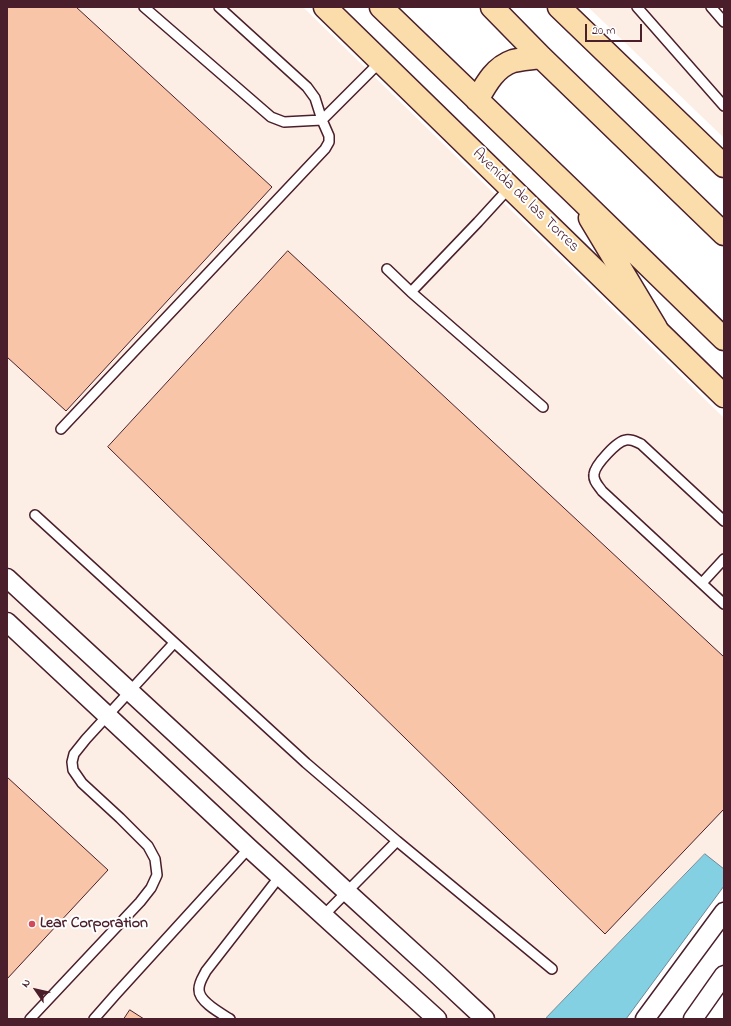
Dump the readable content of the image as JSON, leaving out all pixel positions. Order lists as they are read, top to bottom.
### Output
{
  "streets": {
    "main road": ["Avenida de las Torres"]
  },
  "places": ["Lear Corporation"],
  "scale_bar": "20 m",
  "north": "top left"
}
